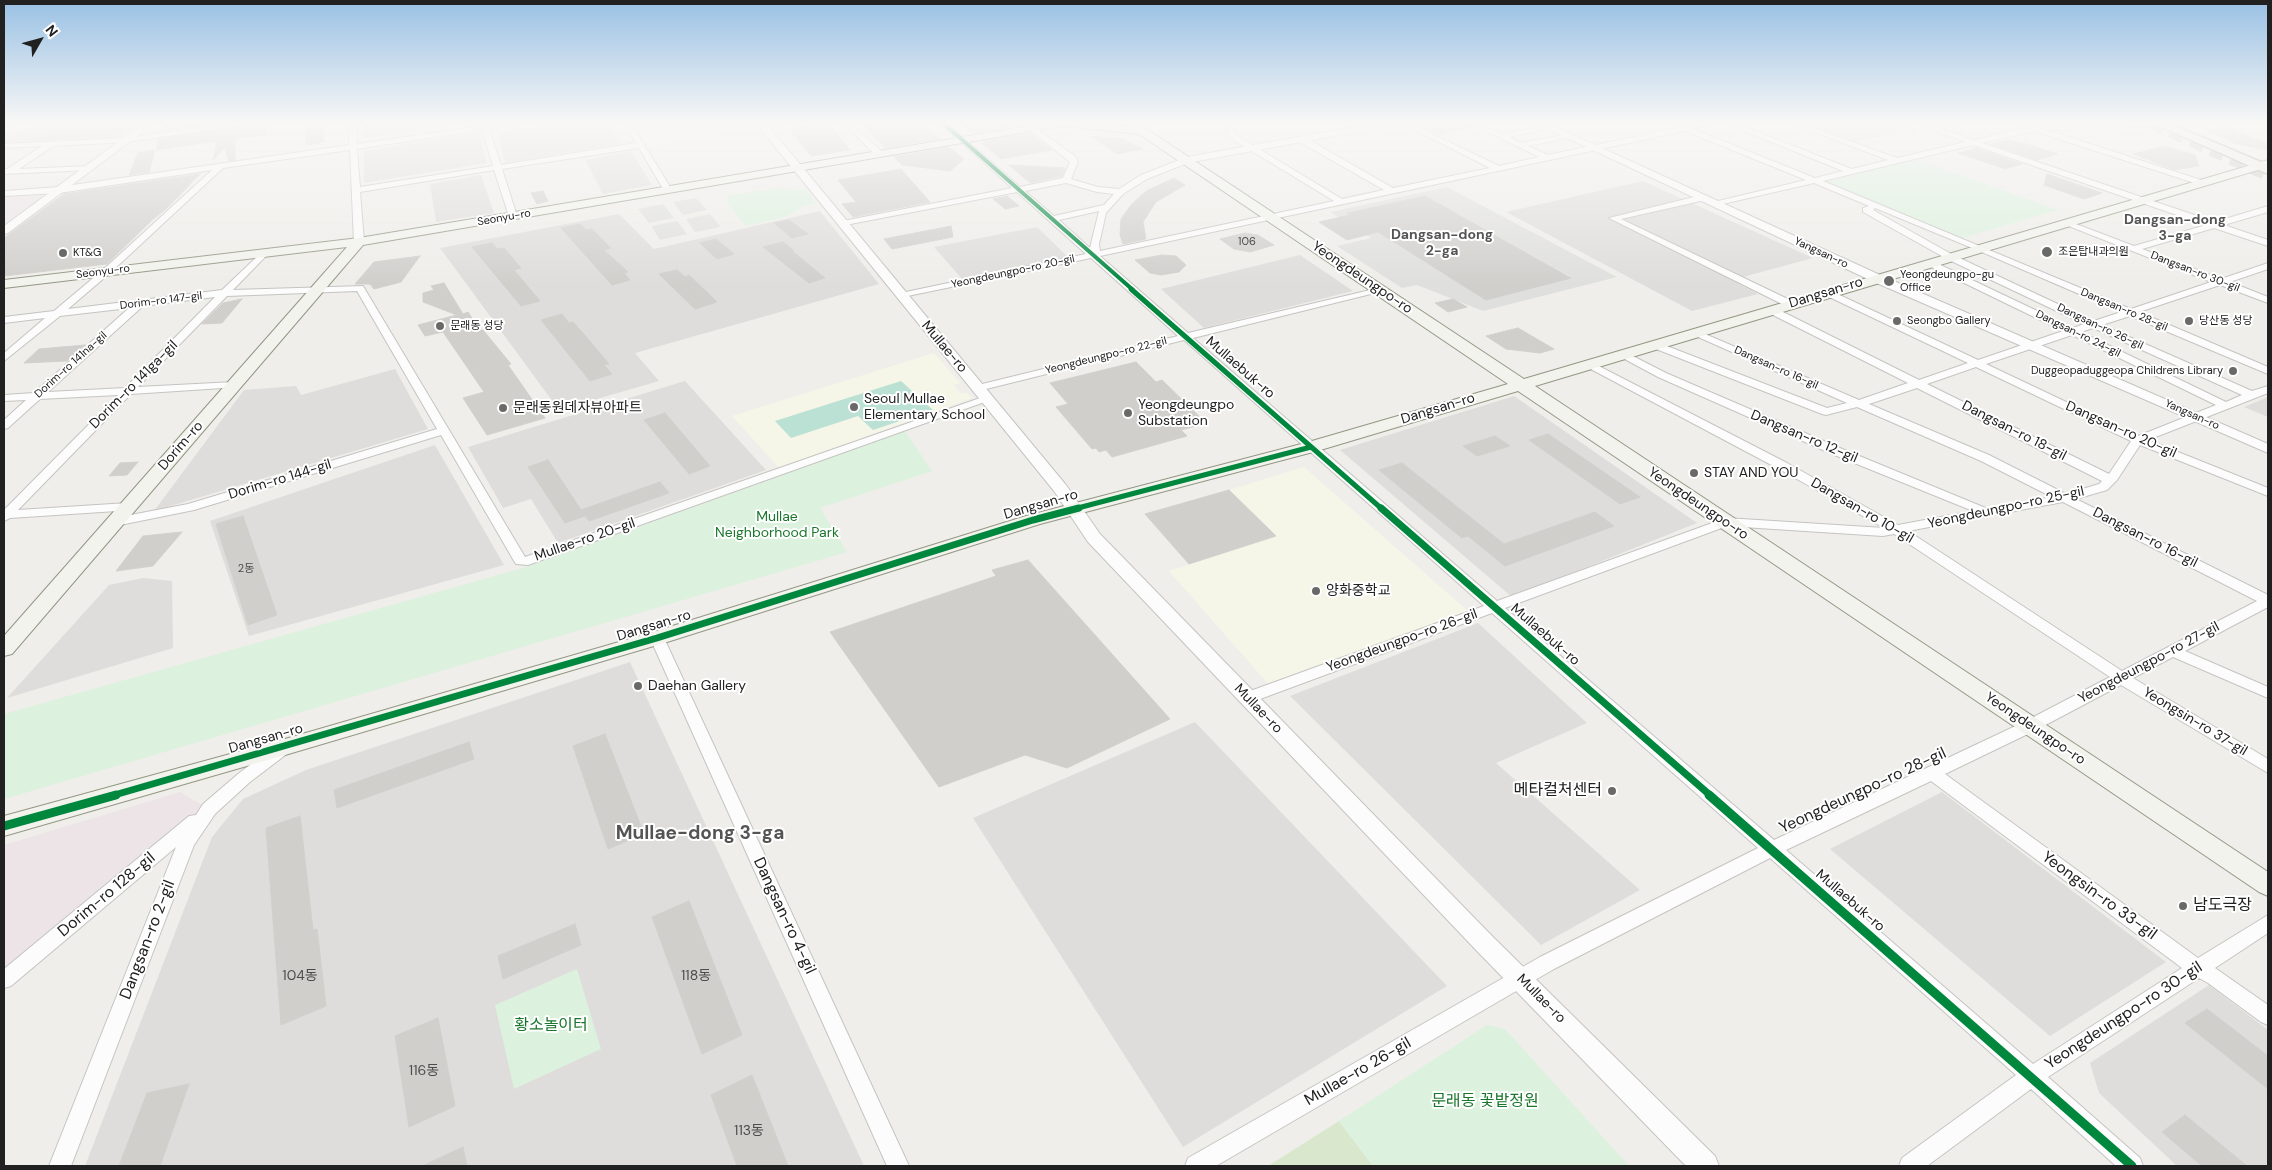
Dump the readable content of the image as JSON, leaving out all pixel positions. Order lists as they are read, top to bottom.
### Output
{
  "streets": {
    "main road": [
      "Seonyu-ro",
      "Yeongdeungpo-ro",
      "Dangsan-ro",
      "Dorim-ro"
    ],
    "street": [
      "Yangsan-ro",
      "Yeongdeungpo-ro 20-gil",
      "Dangsan-ro 30-gil",
      "Dorim-ro 147-gil",
      "Dangsan-ro 28-gil",
      "Dangsan-ro 26-gil",
      "Dangsan-ro 24-gil",
      "Mullae-ro",
      "Yeongdeungpo-ro 22-gil",
      "Dorim-ro 141na-gil",
      "Mullaebuk-ro",
      "Dangsan-ro 16-gil",
      "Dorim-ro 141ga-gil",
      "Dangsan-ro 20-gil",
      "Dangsan-ro 18-gil",
      "Dangsan-ro 12-gil",
      "Dorim-ro 144-gil",
      "Yeongdeungpo-ro 25-gil",
      "Dangsan-ro 10-gil",
      "Mullae-ro 20-gil",
      "Yeongdeungpo-ro 26-gil",
      "Yeongdeungpo-ro 27-gil",
      "Yeongsin-ro 37-gil",
      "Yeongdeungpo-ro 28-gil",
      "Dorim-ro 128-gil",
      "Yeongsin-ro 33-gil",
      "Dangsan-ro 4-gil",
      "Dangsan-ro 2-gil",
      "Yeongdeungpo-ro 30-gil",
      "Mullae-ro 26-gil"
    ]
  },
  "crossings": [
    ["Seonyu-ro", "Dorim-ro 141ga-gil"],
    ["Seonyu-ro", "Dorim-ro"],
    ["Yangsan-ro", "Dangsan-ro"],
    ["Yeongdeungpo-ro 20-gil", "Yeongdeungpo-ro"],
    ["Yeongdeungpo-ro 20-gil", "Mullae-ro"],
    ["Yeongdeungpo-ro 20-gil", "Mullaebuk-ro"],
    ["Dangsan-ro 30-gil", "Dangsan-ro"],
    ["Yeongdeungpo-ro", "Dangsan-ro"],
    ["Yeongdeungpo-ro", "Yeongdeungpo-ro 22-gil"],
    ["Yeongdeungpo-ro", "Yeongdeungpo-ro 25-gil"],
    ["Yeongdeungpo-ro", "Yeongdeungpo-ro 26-gil"],
    ["Yeongdeungpo-ro", "Yeongdeungpo-ro 27-gil"],
    ["Yeongdeungpo-ro", "Yeongdeungpo-ro 28-gil"],
    ["Dangsan-ro", "Dangsan-ro 28-gil"],
    ["Dangsan-ro", "Dangsan-ro 26-gil"],
    ["Dangsan-ro", "Dangsan-ro 24-gil"],
    ["Dangsan-ro", "Mullae-ro"],
    ["Dangsan-ro", "Mullaebuk-ro"],
    ["Dangsan-ro", "Dangsan-ro 16-gil"],
    ["Dangsan-ro", "Dangsan-ro 20-gil"],
    ["Dangsan-ro", "Dangsan-ro 18-gil"],
    ["Dangsan-ro", "Dangsan-ro 12-gil"],
    ["Dangsan-ro", "Dangsan-ro 10-gil"],
    ["Dangsan-ro", "Dangsan-ro 4-gil"],
    ["Dangsan-ro", "Dangsan-ro 2-gil"],
    ["Dorim-ro 147-gil", "Dorim-ro 141na-gil"],
    ["Dorim-ro 147-gil", "Dorim-ro 141ga-gil"],
    ["Dorim-ro 147-gil", "Dorim-ro"],
    ["Dorim-ro 147-gil", "Mullae-ro 20-gil"],
    ["Mullae-ro", "Yeongdeungpo-ro 22-gil"],
    ["Mullae-ro", "Mullae-ro 20-gil"],
    ["Mullae-ro", "Yeongdeungpo-ro 26-gil"],
    ["Mullae-ro", "Yeongdeungpo-ro 28-gil"],
    ["Mullae-ro", "Mullae-ro 26-gil"],
    ["Yeongdeungpo-ro 22-gil", "Mullaebuk-ro"],
    ["Mullaebuk-ro", "Yeongdeungpo-ro 26-gil"],
    ["Mullaebuk-ro", "Yeongdeungpo-ro 28-gil"],
    ["Mullaebuk-ro", "Yeongdeungpo-ro 30-gil"],
    ["Dangsan-ro 16-gil", "Yeongdeungpo-ro 25-gil"],
    ["Dangsan-ro 16-gil", "Yeongdeungpo-ro 27-gil"],
    ["Dangsan-ro 20-gil", "Yeongdeungpo-ro 25-gil"],
    ["Dangsan-ro 18-gil", "Yeongdeungpo-ro 25-gil"],
    ["Dangsan-ro 12-gil", "Yeongdeungpo-ro 25-gil"],
    ["Dorim-ro", "Dorim-ro 144-gil"],
    ["Dorim-ro", "Mullae-ro 20-gil"],
    ["Dorim-ro 144-gil", "Mullae-ro 20-gil"],
    ["Yeongdeungpo-ro 25-gil", "Dangsan-ro 10-gil"],
    ["Yeongdeungpo-ro 25-gil", "Yeongdeungpo-ro 26-gil"],
    ["Dangsan-ro 10-gil", "Yeongdeungpo-ro 27-gil"],
    ["Dangsan-ro 10-gil", "Yeongsin-ro 37-gil"],
    ["Yeongdeungpo-ro 27-gil", "Yeongsin-ro 37-gil"],
    ["Yeongdeungpo-ro 27-gil", "Yeongdeungpo-ro 28-gil"],
    ["Yeongdeungpo-ro 28-gil", "Yeongsin-ro 33-gil"],
    ["Yeongdeungpo-ro 28-gil", "Mullae-ro 26-gil"],
    ["Dorim-ro 128-gil", "Dangsan-ro 2-gil"],
    ["Yeongsin-ro 33-gil", "Yeongdeungpo-ro 30-gil"]
  ],
  "districts": ["Dangsan-dong 3-ga", "Dangsan-dong 2-ga", "Mullae-dong 3-ga"],
  "parks": ["Mullae Neighborhood Park", "황소놀이터", "문래동 꽃밭정원"],
  "places": [
    "조은탑내과의원",
    "KT&G",
    "Yeongdeungpo-gu Office",
    "Seongbo Gallery",
    "당산동 성당",
    "문래동 성당",
    "Duggeopaduggeopa Childrens Library",
    "Seoul Mullae Elementary School",
    "문래동원데자뷰아파트",
    "Yeongdeungpo Substation",
    "STAY AND YOU",
    "양화중학교",
    "Daehan Gallery",
    "메타컬처센터",
    "남도극장"
  ],
  "house_numbers": [
    "106",
    "2동",
    "104동",
    "118동",
    "116동",
    "113동"
  ],
  "north": "top right"
}
